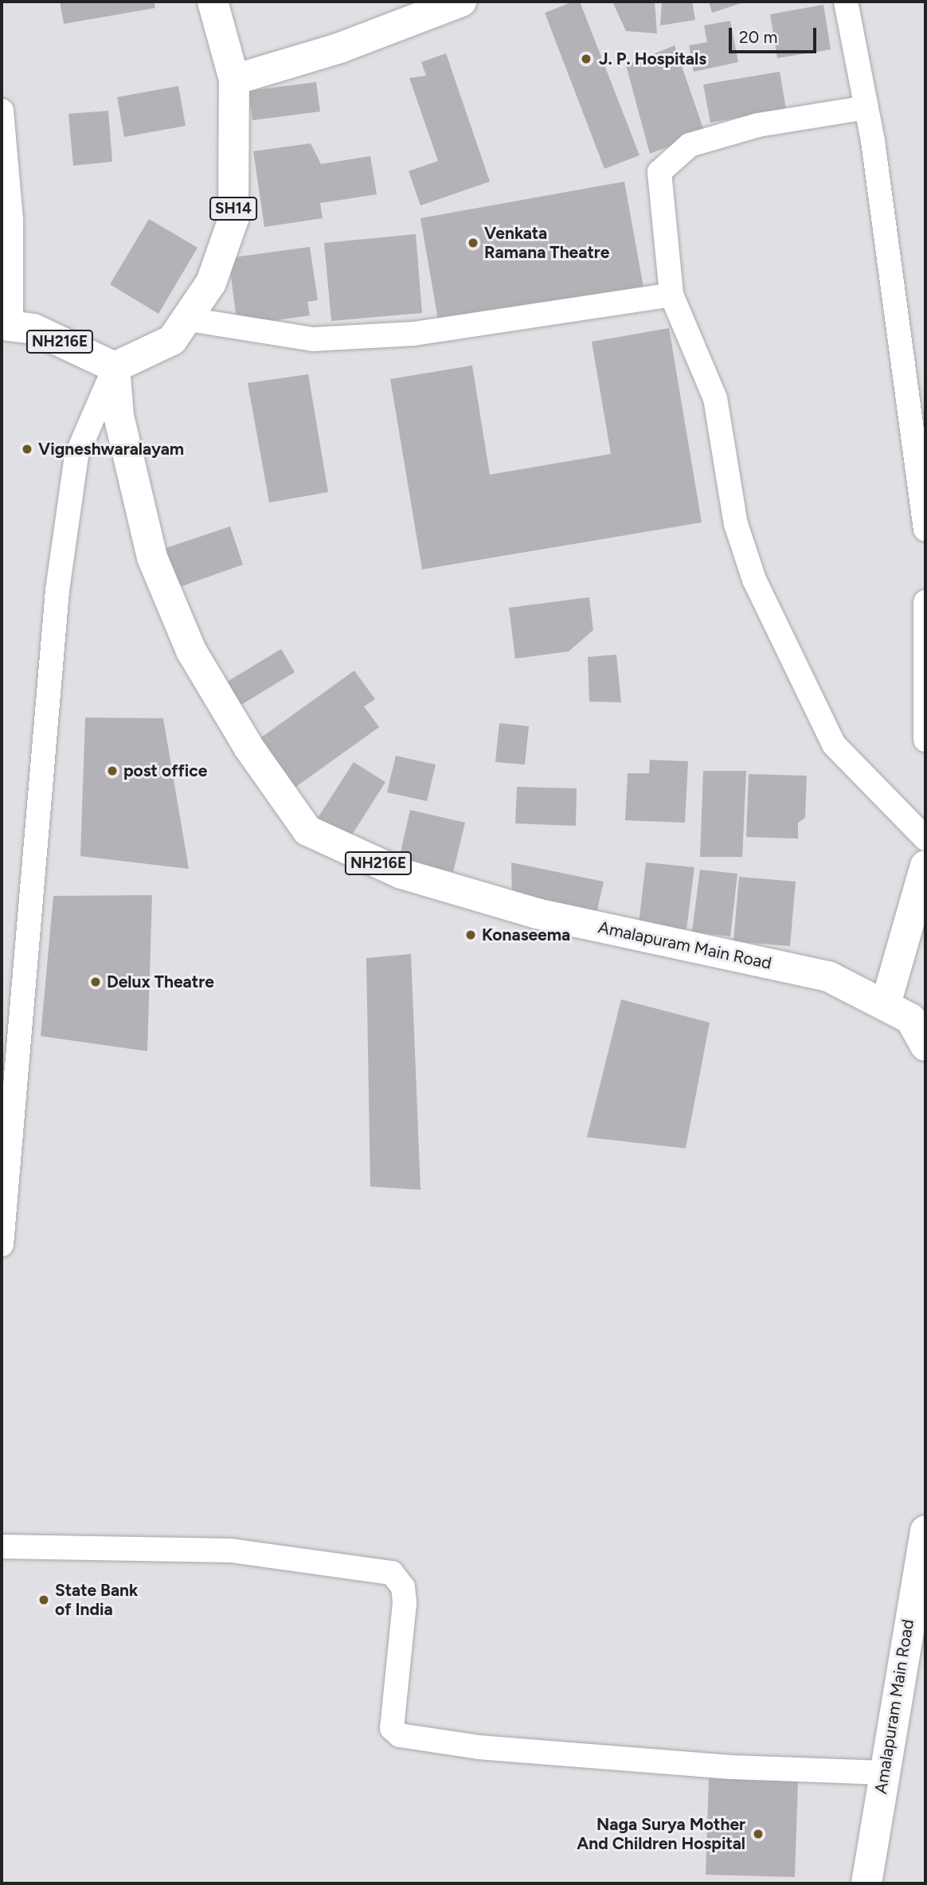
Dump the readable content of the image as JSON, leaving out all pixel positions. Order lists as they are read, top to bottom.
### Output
{
  "streets": {
    "main road": ["SH14", "NH216E", "Amalapuram Main Road"]
  },
  "crossings": [
    ["SH14", "NH216E"],
    ["SH14", "Amalapuram Main Road"],
    ["NH216E", "Amalapuram Main Road"]
  ],
  "places": [
    "J. P. Hospitals",
    "Venkata Ramana Theatre",
    "Vigneshwaralayam",
    "post office",
    "Konaseema",
    "Delux Theatre",
    "State Bank of India",
    "Naga Surya Mother And Children Hospital"
  ],
  "scale_bar": "20 m"
}
